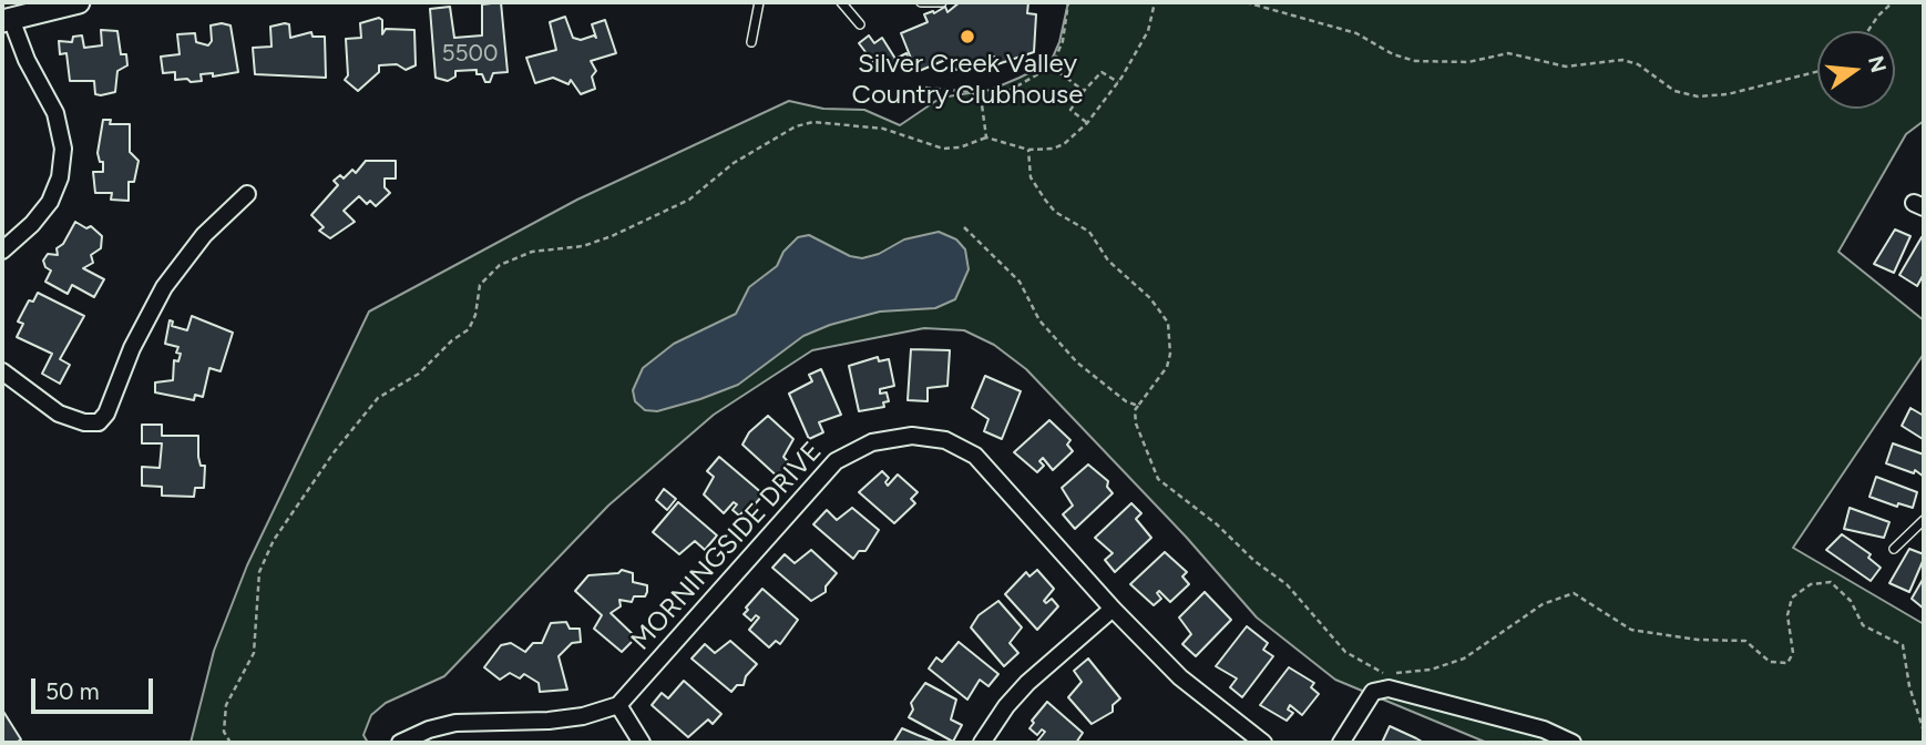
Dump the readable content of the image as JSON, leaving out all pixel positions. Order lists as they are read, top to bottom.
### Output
{
  "streets": {
    "street": ["MORNINGSIDE DRIVE"]
  },
  "places": ["Silver Creek Valley Country Clubhouse"],
  "house_numbers": ["5500"],
  "scale_bar": "50 m",
  "north": "right"
}
